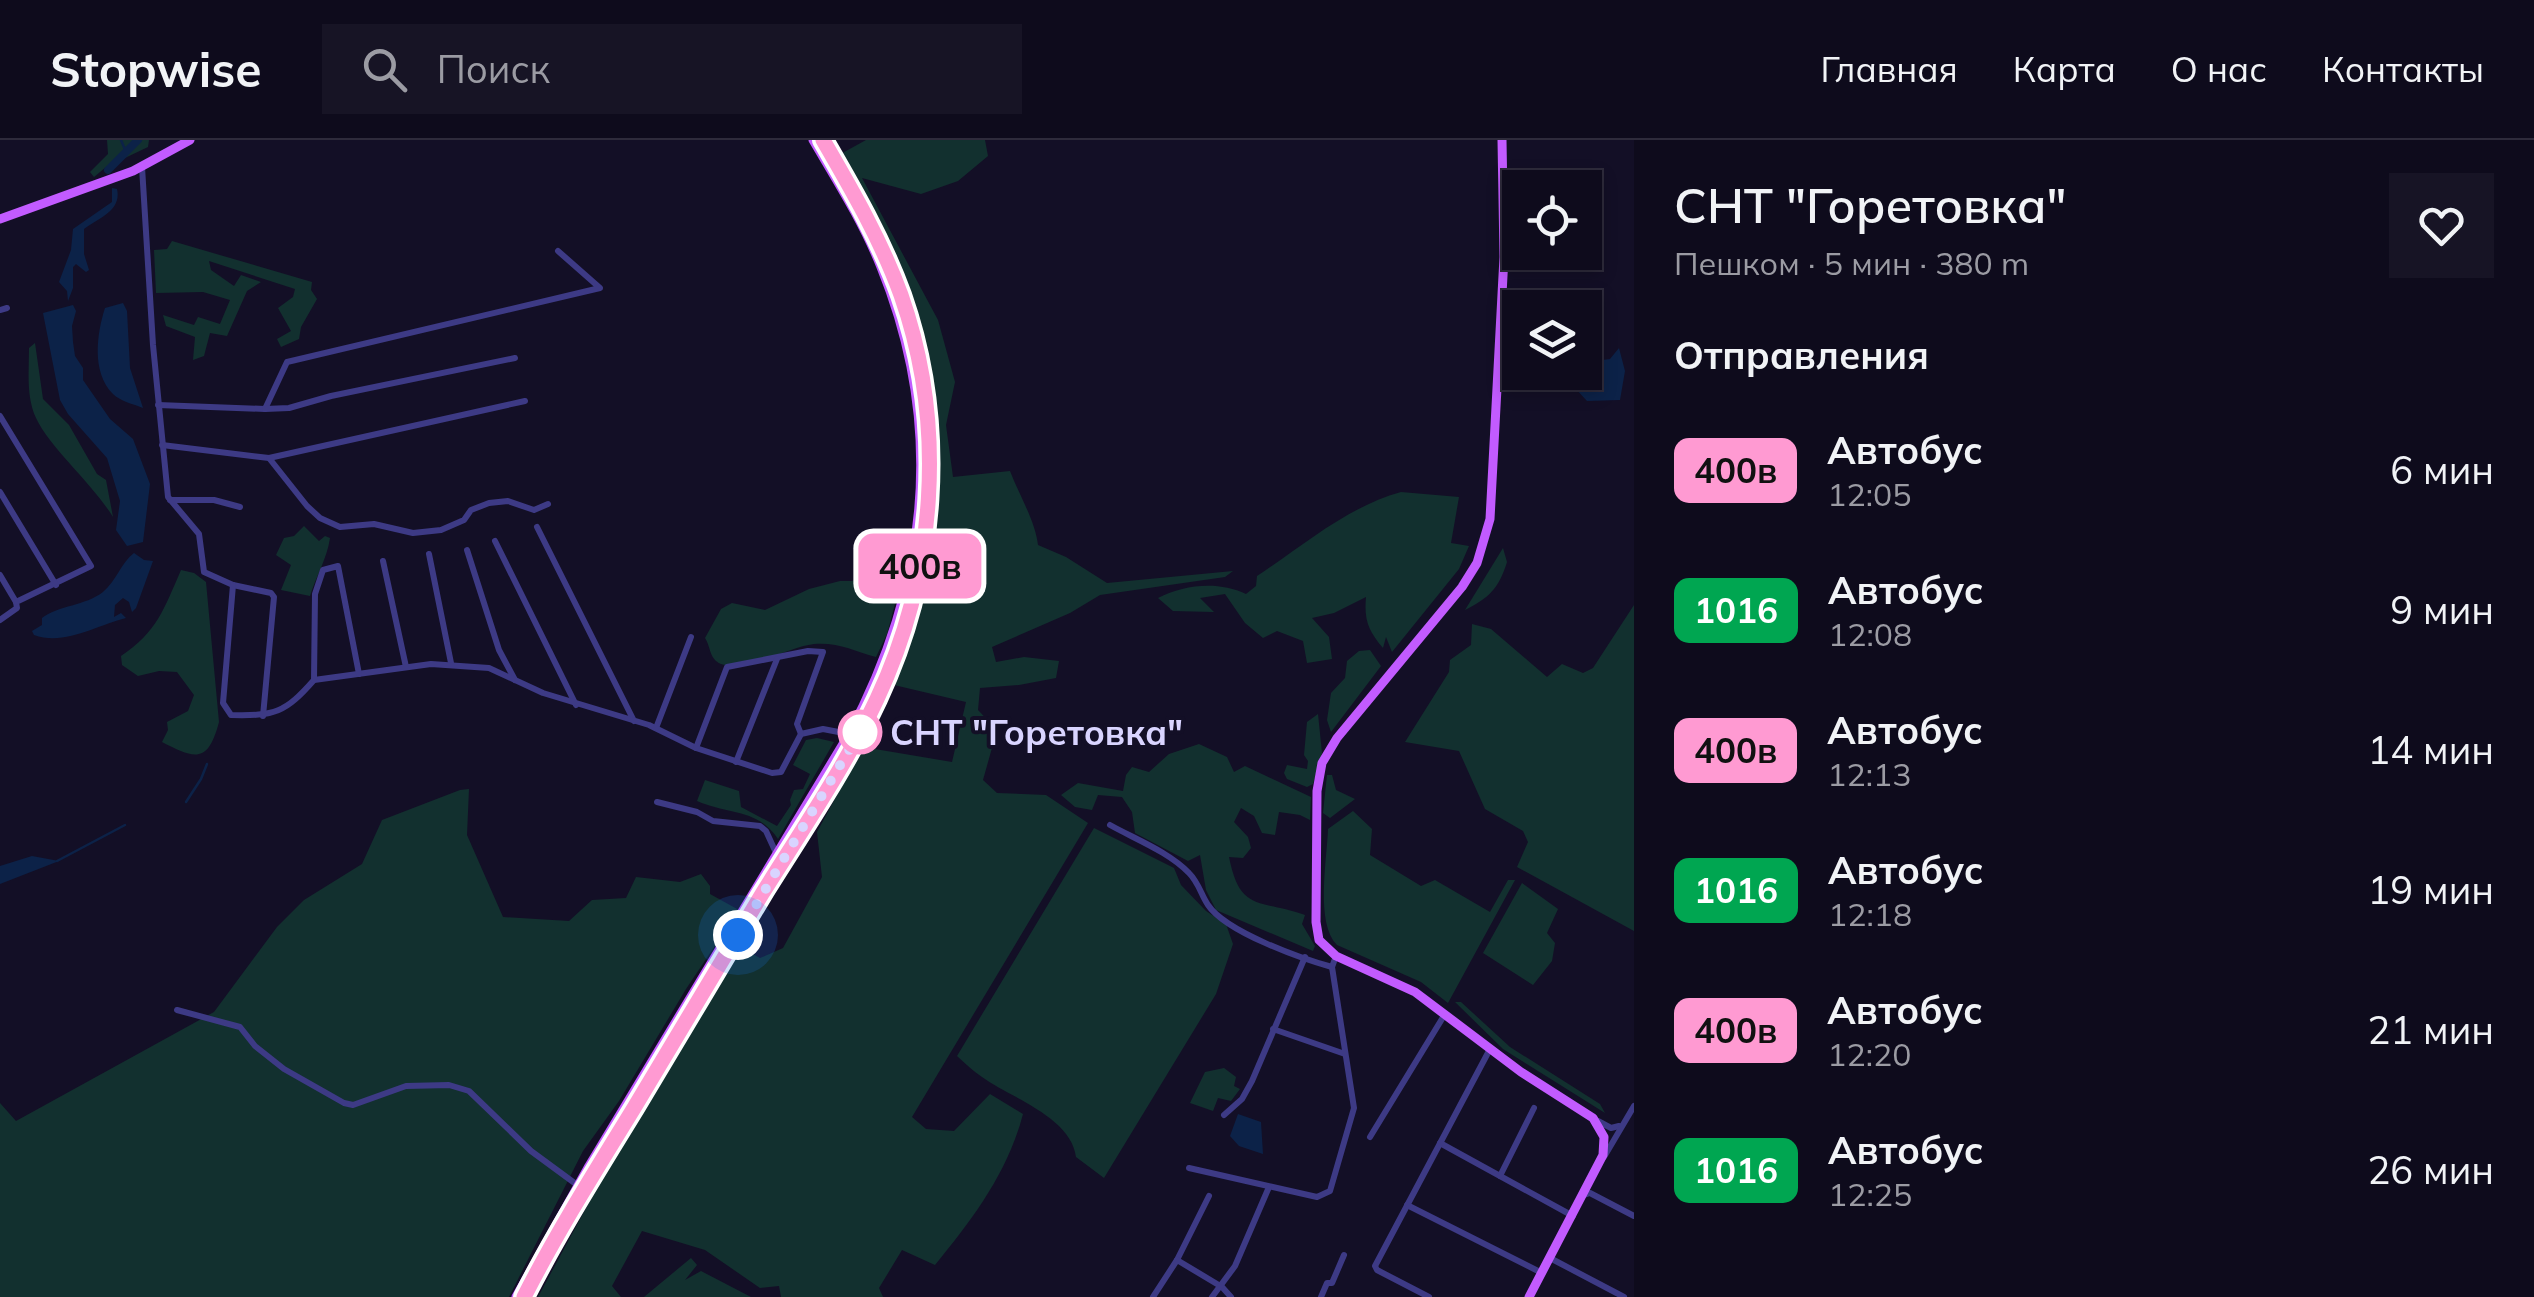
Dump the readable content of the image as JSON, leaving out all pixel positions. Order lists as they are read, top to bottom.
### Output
{
  "places": ["СНТ \"Горетовка\""],
  "lines": ["bus line 400в"],
  "page": {
    "header": "Stopwise",
    "search": "Поиск",
    "nav": [
      "Главная",
      "Карта",
      "О нас",
      "Контакты"
    ],
    "on_map": "400в",
    "heading": [
      ["СНТ \"Горетовка\"", "Пешком · 5 мин · 380 m"],
      "Отправления"
    ],
    "list": [
      {
        "mark": "400в",
        "name": "Автобус",
        "note": "12:05",
        "value": "6 мин"
      },
      {
        "mark": "1016",
        "name": "Автобус",
        "note": "12:08",
        "value": "9 мин"
      },
      {
        "mark": "400в",
        "name": "Автобус",
        "note": "12:13",
        "value": "14 мин"
      },
      {
        "mark": "1016",
        "name": "Автобус",
        "note": "12:18",
        "value": "19 мин"
      },
      {
        "mark": "400в",
        "name": "Автобус",
        "note": "12:20",
        "value": "21 мин"
      },
      {
        "mark": "1016",
        "name": "Автобус",
        "note": "12:25",
        "value": "26 мин"
      }
    ]
  }
}
